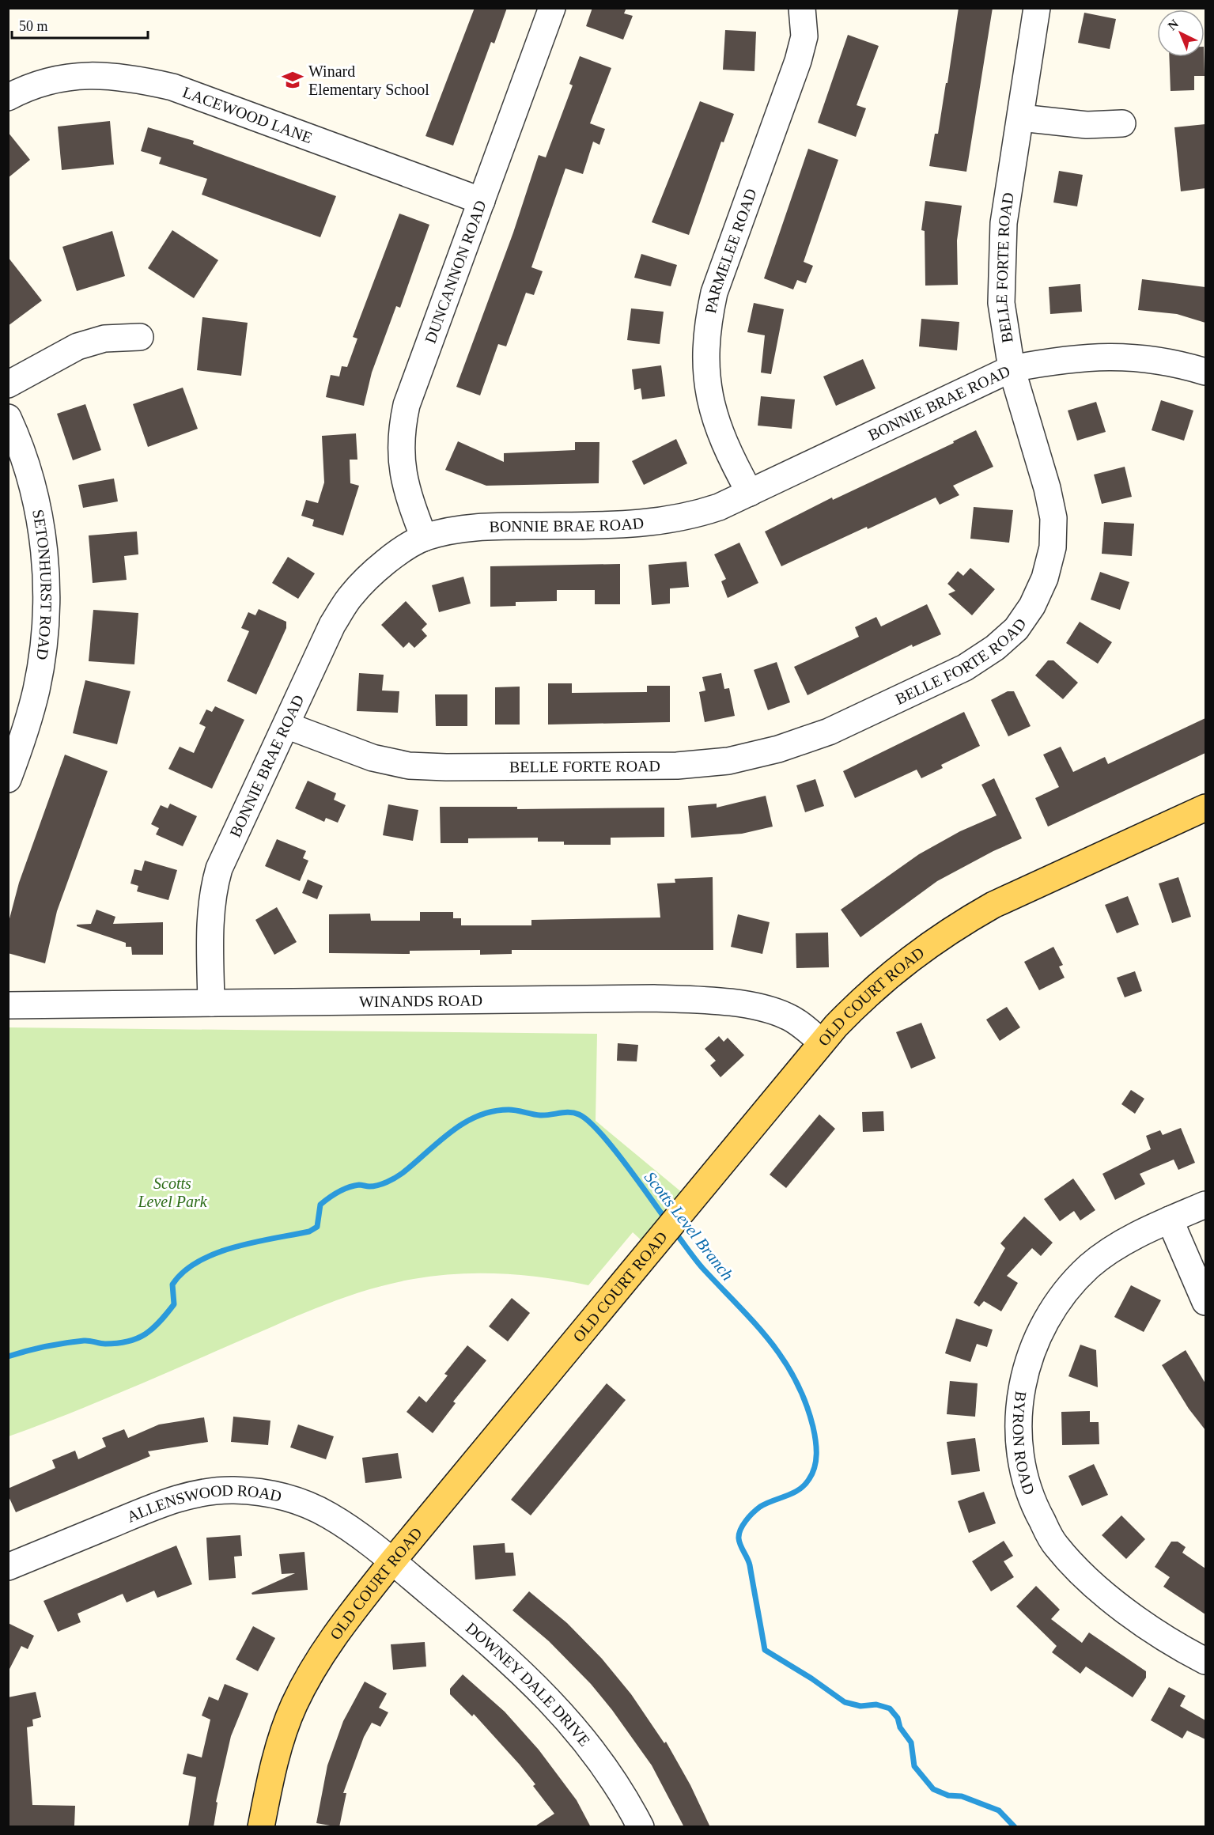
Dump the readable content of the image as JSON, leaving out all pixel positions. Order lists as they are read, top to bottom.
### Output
{
  "streets": {
    "main road": ["OLD COURT ROAD"],
    "street": [
      "LACEWOOD LANE",
      "PARMELEE ROAD",
      "BELLE FORTE ROAD",
      "DUNCANNON ROAD",
      "BONNIE BRAE ROAD",
      "SETONHURST ROAD",
      "WINANDS ROAD",
      "BYRON ROAD",
      "ALLENSWOOD ROAD",
      "DOWNEY DALE DRIVE"
    ]
  },
  "crossings": [
    ["LACEWOOD LANE", "DUNCANNON ROAD"],
    ["PARMELEE ROAD", "BONNIE BRAE ROAD"],
    ["BELLE FORTE ROAD", "BONNIE BRAE ROAD"],
    ["DUNCANNON ROAD", "BONNIE BRAE ROAD"],
    ["BONNIE BRAE ROAD", "WINANDS ROAD"],
    ["OLD COURT ROAD", "WINANDS ROAD"],
    ["OLD COURT ROAD", "ALLENSWOOD ROAD"],
    ["OLD COURT ROAD", "DOWNEY DALE DRIVE"],
    ["ALLENSWOOD ROAD", "DOWNEY DALE DRIVE"]
  ],
  "water": ["Scotts Level Branch"],
  "parks": ["Scotts Level Park"],
  "places": {
    "school or university": ["Winard Elementary School"]
  },
  "scale_bar": "50 m",
  "north": "top left"
}
